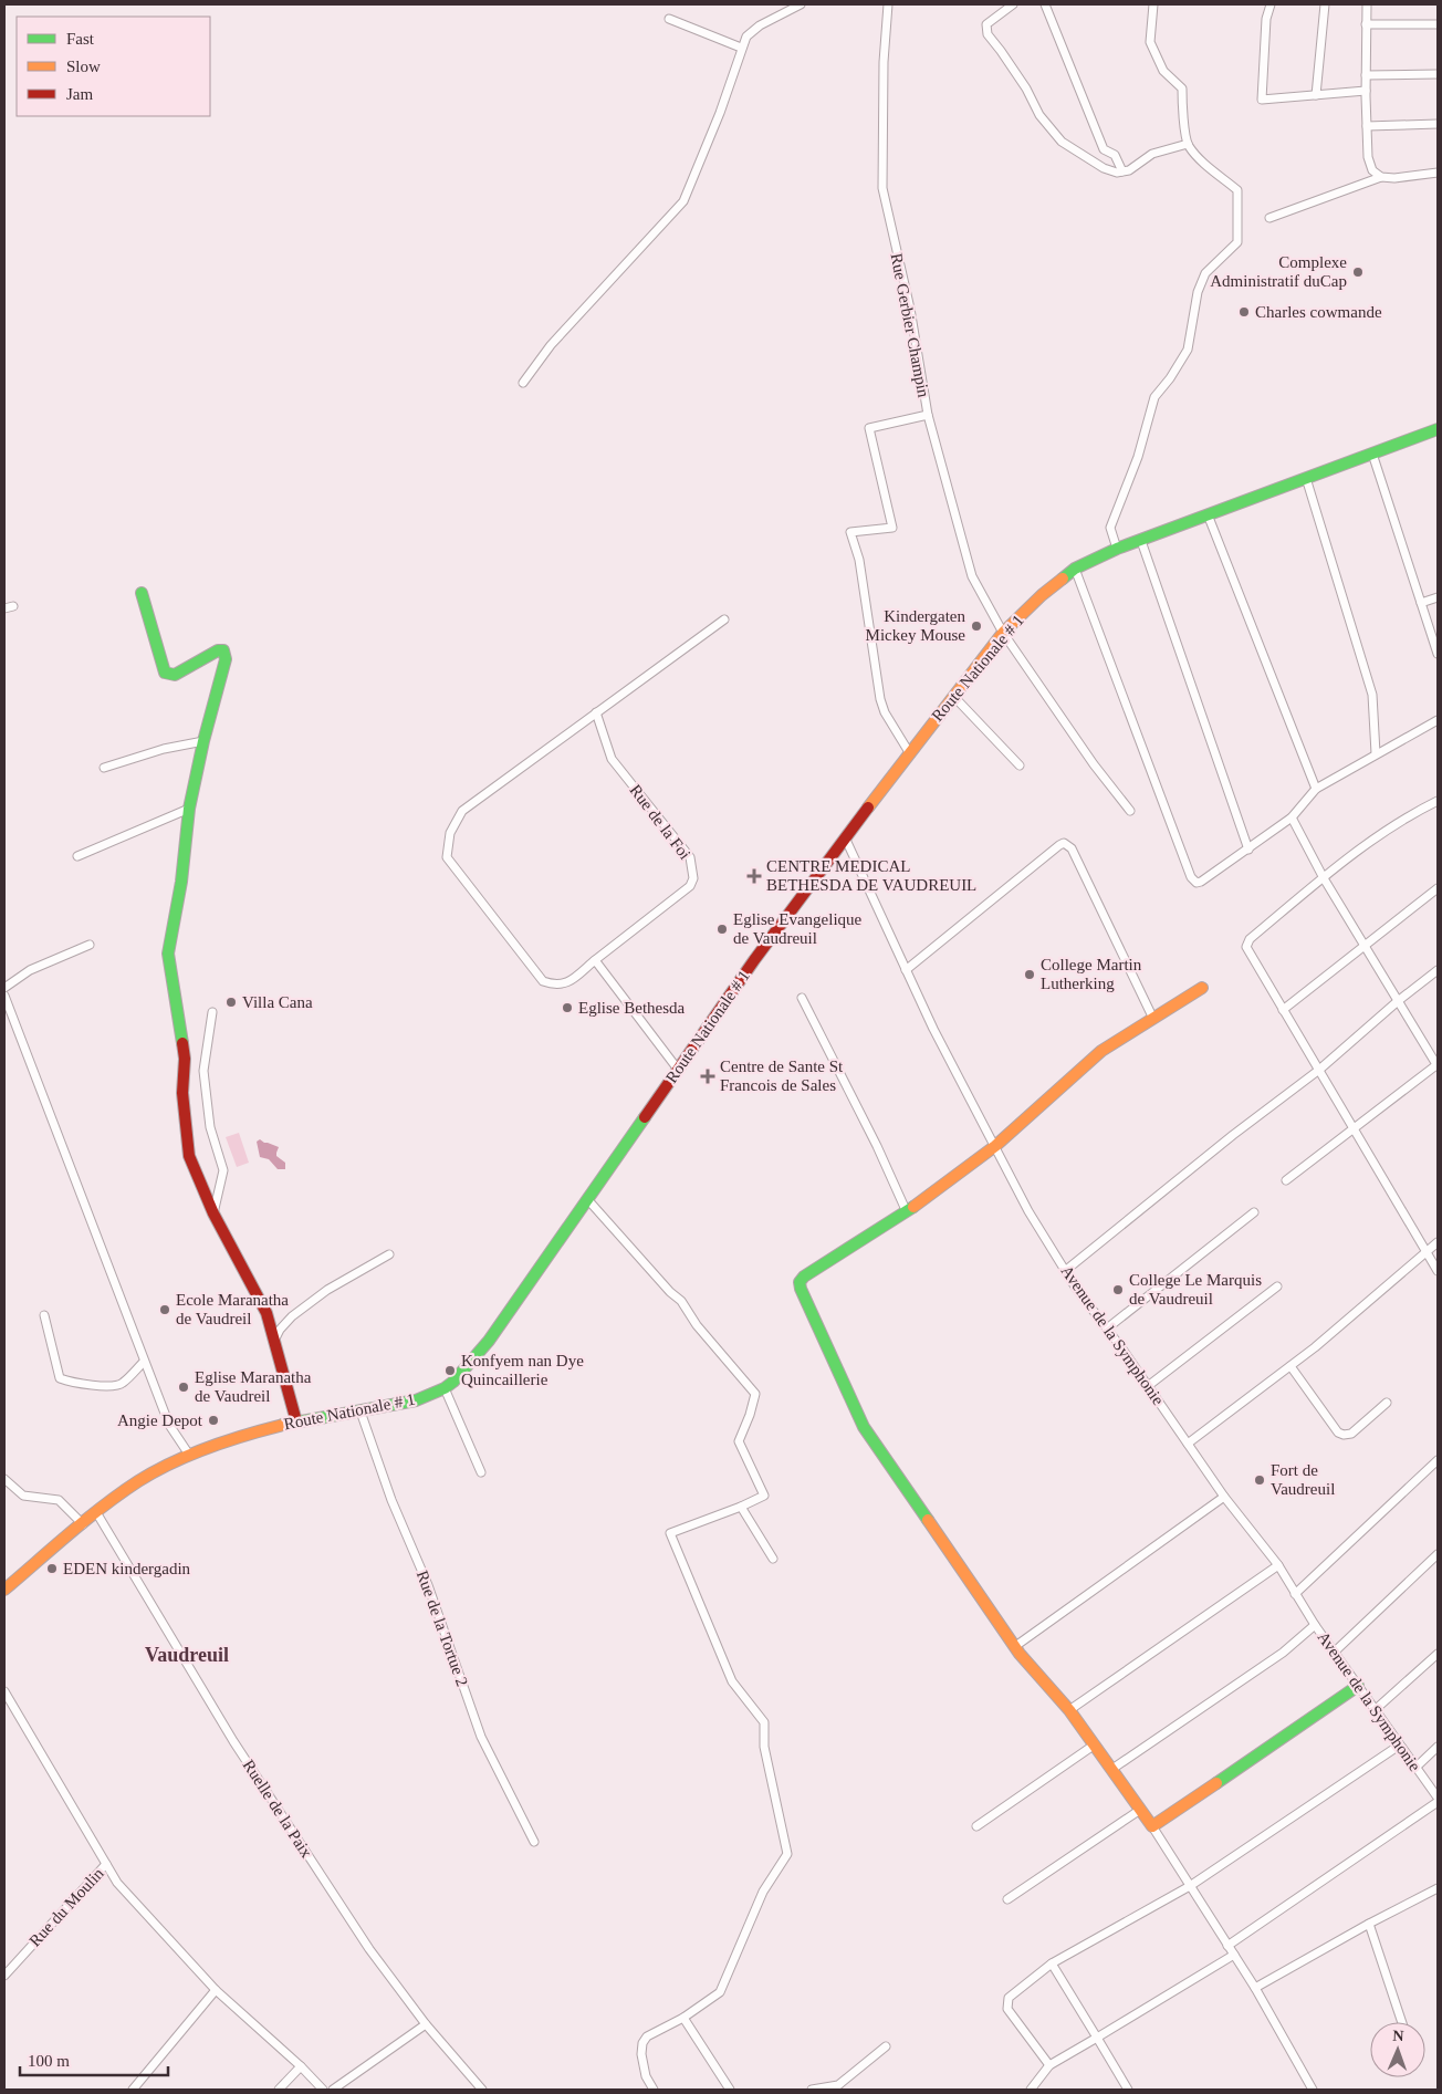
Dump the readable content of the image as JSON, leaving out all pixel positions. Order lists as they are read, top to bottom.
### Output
{
  "streets": {
    "street": [
      "Rue Gerbier Champin",
      "Route Nationale # 1",
      "Rue de la Foi",
      "Avenue de la Symphonie",
      "Rue de la Tortue 2",
      "Ruelle de la Paix",
      "Rue du Moulin"
    ]
  },
  "crossings": [
    ["Rue Gerbier Champin", "Route Nationale # 1"],
    ["Route Nationale # 1", "Avenue de la Symphonie"],
    ["Route Nationale # 1", "Rue de la Tortue 2"],
    ["Route Nationale # 1", "Ruelle de la Paix"]
  ],
  "districts": ["Vaudreuil"],
  "places": {
    "other": [
      "Complexe Administratif duCap",
      "Charles cowmande",
      "Kindergaten Mickey Mouse",
      "Eglise Evangelique de Vaudreuil",
      "College Martin Lutherking",
      "Villa Cana",
      "Eglise Bethesda",
      "College Le Marquis de Vaudreuil",
      "Ecole Maranatha de Vaudreil",
      "Konfyem nan Dye Quincaillerie",
      "Eglise Maranatha de Vaudreil",
      "Angie Depot",
      "Fort de Vaudreuil",
      "EDEN kindergadin"
    ],
    "health": ["CENTRE MEDICAL BETHESDA DE VAUDREUIL", "Centre de Sante St Francois de Sales"]
  },
  "legend": ["Fast", "Slow", "Jam"],
  "scale_bar": "100 m",
  "north": "top"
}
